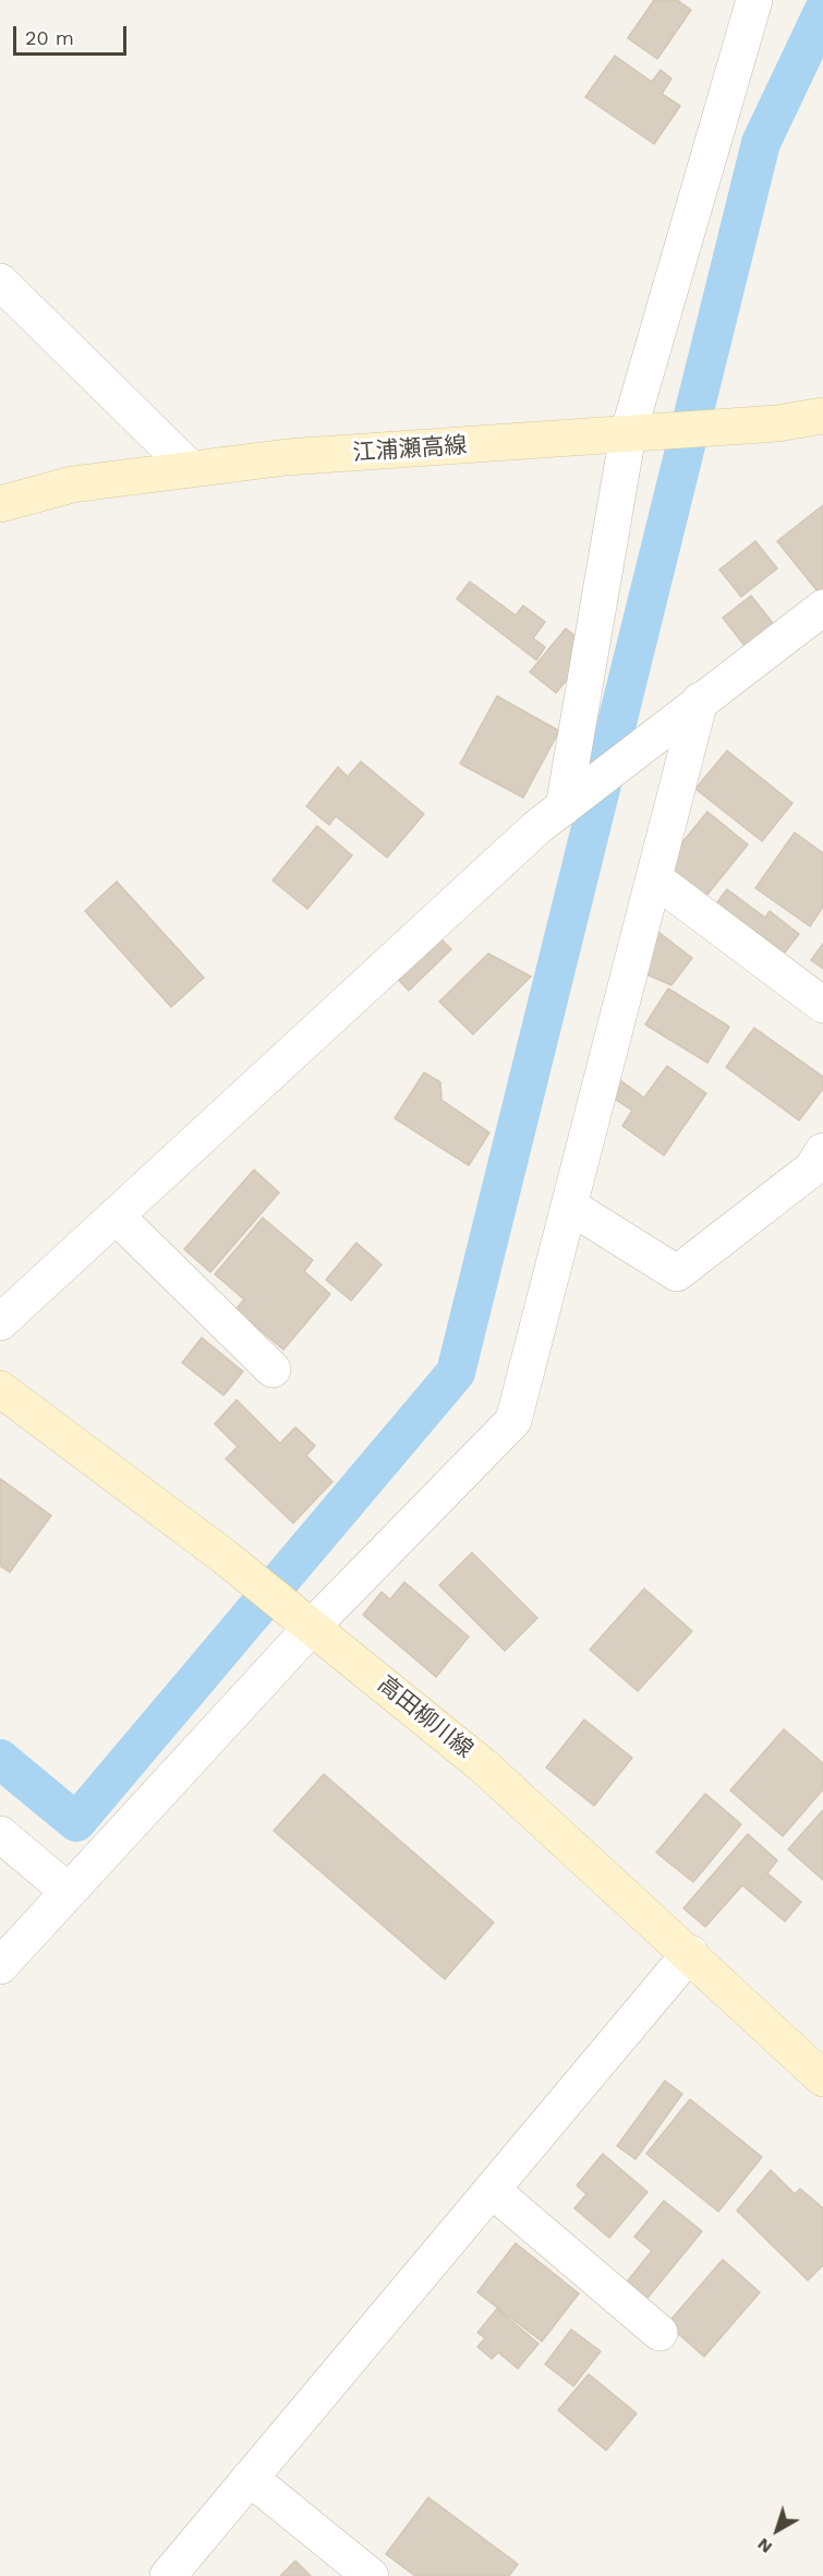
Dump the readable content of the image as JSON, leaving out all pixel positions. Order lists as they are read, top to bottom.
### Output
{
  "streets": {
    "main road": ["江浦瀬高線", "高田柳川線"]
  },
  "scale_bar": "20 m",
  "north": "bottom left"
}
